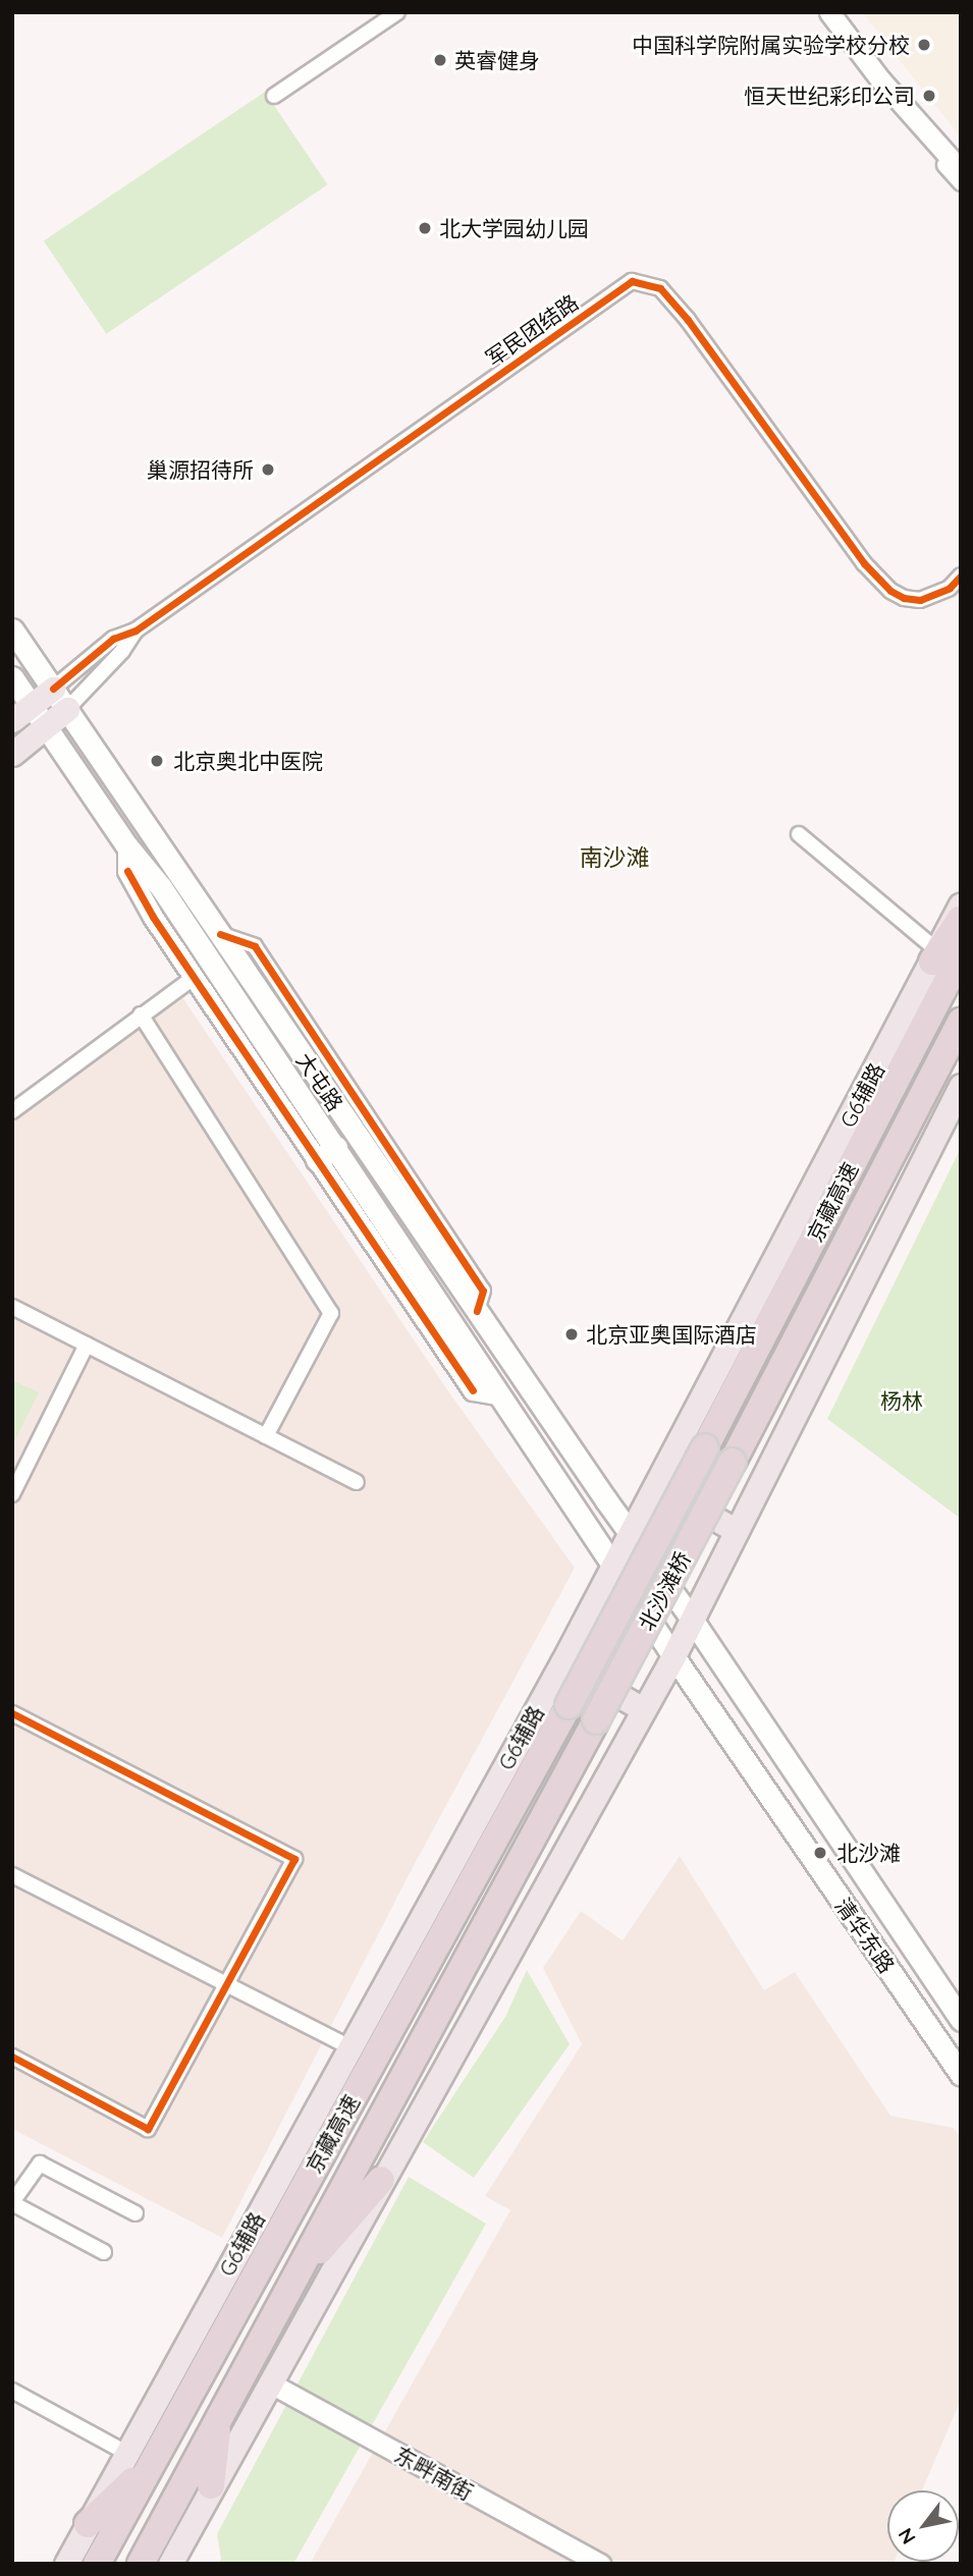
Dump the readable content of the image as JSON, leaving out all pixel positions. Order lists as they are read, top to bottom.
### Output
{
  "streets": {
    "highway": ["京藏高速", "北沙滩桥"],
    "main road": ["大屯路", "G6辅路", "清华东路"],
    "street": ["军民团结路", "东畔南街"]
  },
  "crossings": [
    ["军民团结路", "大屯路"],
    ["大屯路", "G6辅路"],
    ["大屯路", "清华东路"],
    ["G6辅路", "京藏高速"],
    ["G6辅路", "清华东路"],
    ["京藏高速", "北沙滩桥"]
  ],
  "districts": ["南沙滩"],
  "parks": ["杨林"],
  "places": [
    "中国科学院附属实验学校分校",
    "英睿健身",
    "恒天世纪彩印公司",
    "北大学园幼儿园",
    "巢源招待所",
    "北京奥北中医院",
    "北京亚奥国际酒店",
    "北沙滩"
  ],
  "north": "bottom left"
}
